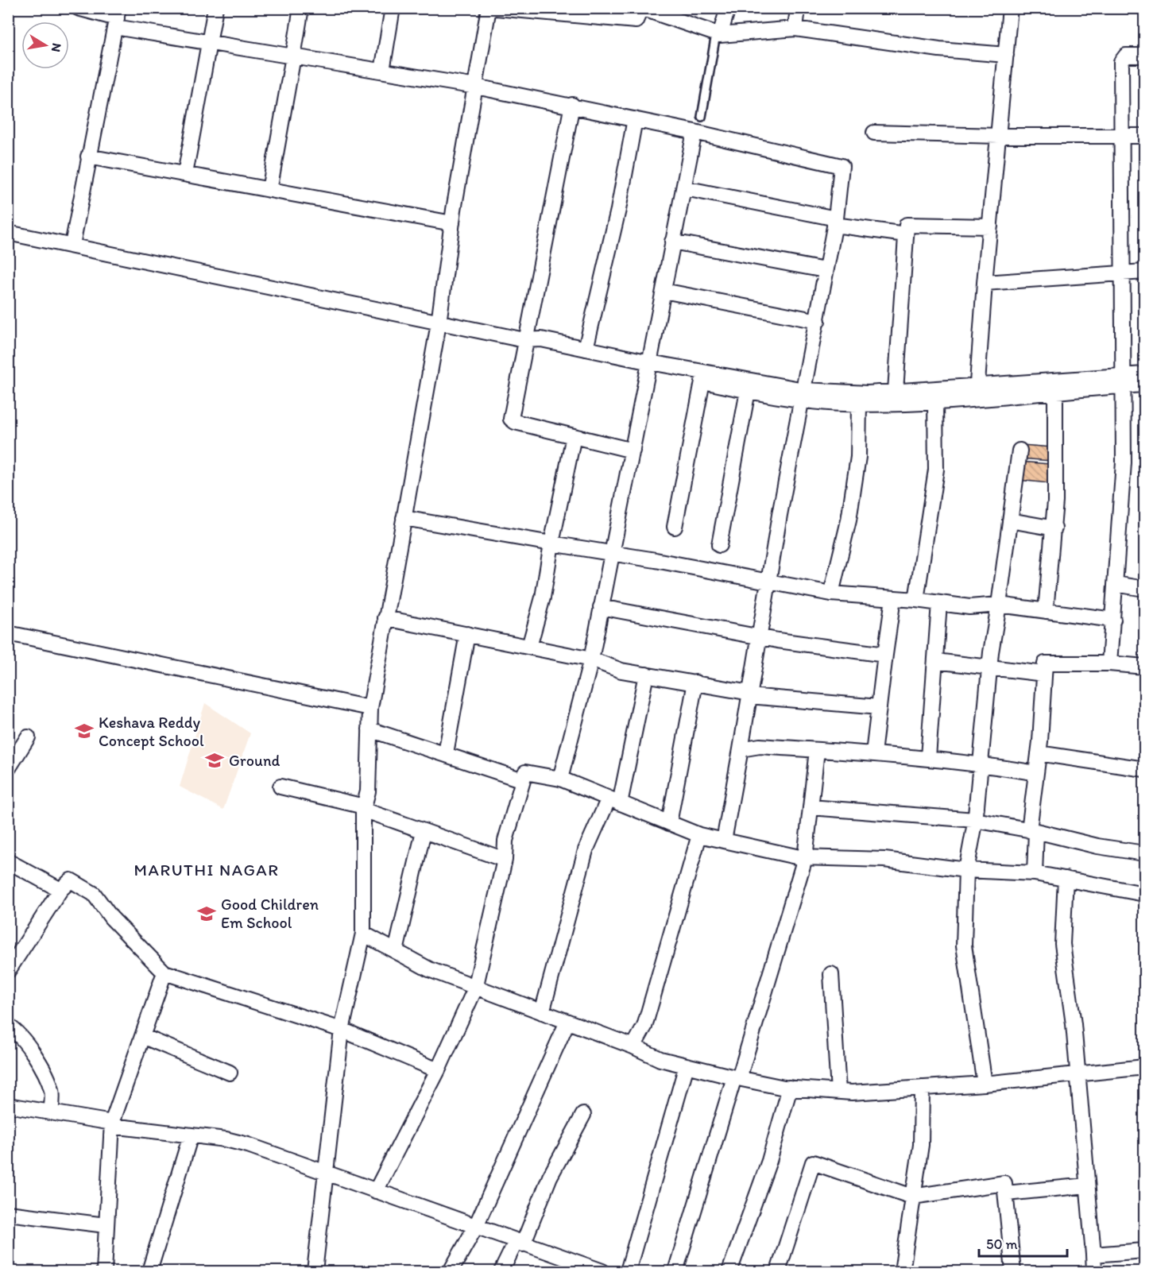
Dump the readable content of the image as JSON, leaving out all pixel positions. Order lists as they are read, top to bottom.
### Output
{
  "districts": ["MARUTHI NAGAR"],
  "places": {
    "school or university": ["Keshava Reddy Concept School", "Ground", "Good Children Em School"]
  },
  "scale_bar": "50 m",
  "north": "right"
}
